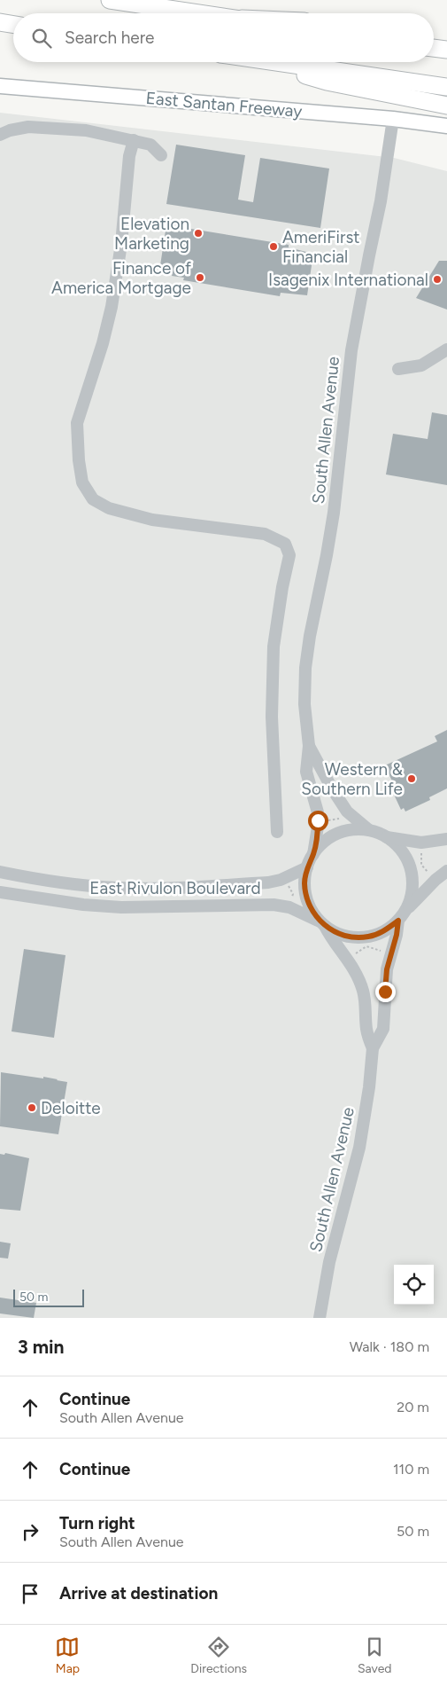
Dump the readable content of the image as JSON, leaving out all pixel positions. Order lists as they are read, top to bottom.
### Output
{
  "streets": {
    "main road": ["East Santan Freeway"],
    "street": ["South Allen Avenue", "East Rivulon Boulevard"]
  },
  "crossings": [
    ["East Santan Freeway", "South Allen Avenue"],
    ["South Allen Avenue", "East Rivulon Boulevard"]
  ],
  "places": [
    "Elevation Marketing",
    "AmeriFirst Financial",
    "Finance of America Mortgage",
    "Isagenix International",
    "Western & Southern Life",
    "Deloitte"
  ],
  "scale_bar": "50 m",
  "page": {
    "search": "Search here",
    "scale": "50 m",
    "heading": ["3 min", "Walk · 180 m"],
    "list": [
      ["Continue", "South Allen Avenue", "20 m"],
      ["Continue", "110 m"],
      ["Turn right", "South Allen Avenue", "50 m"],
      "Arrive at destination"
    ],
    "nav": ["Map", "Directions", "Saved"]
  }
}
